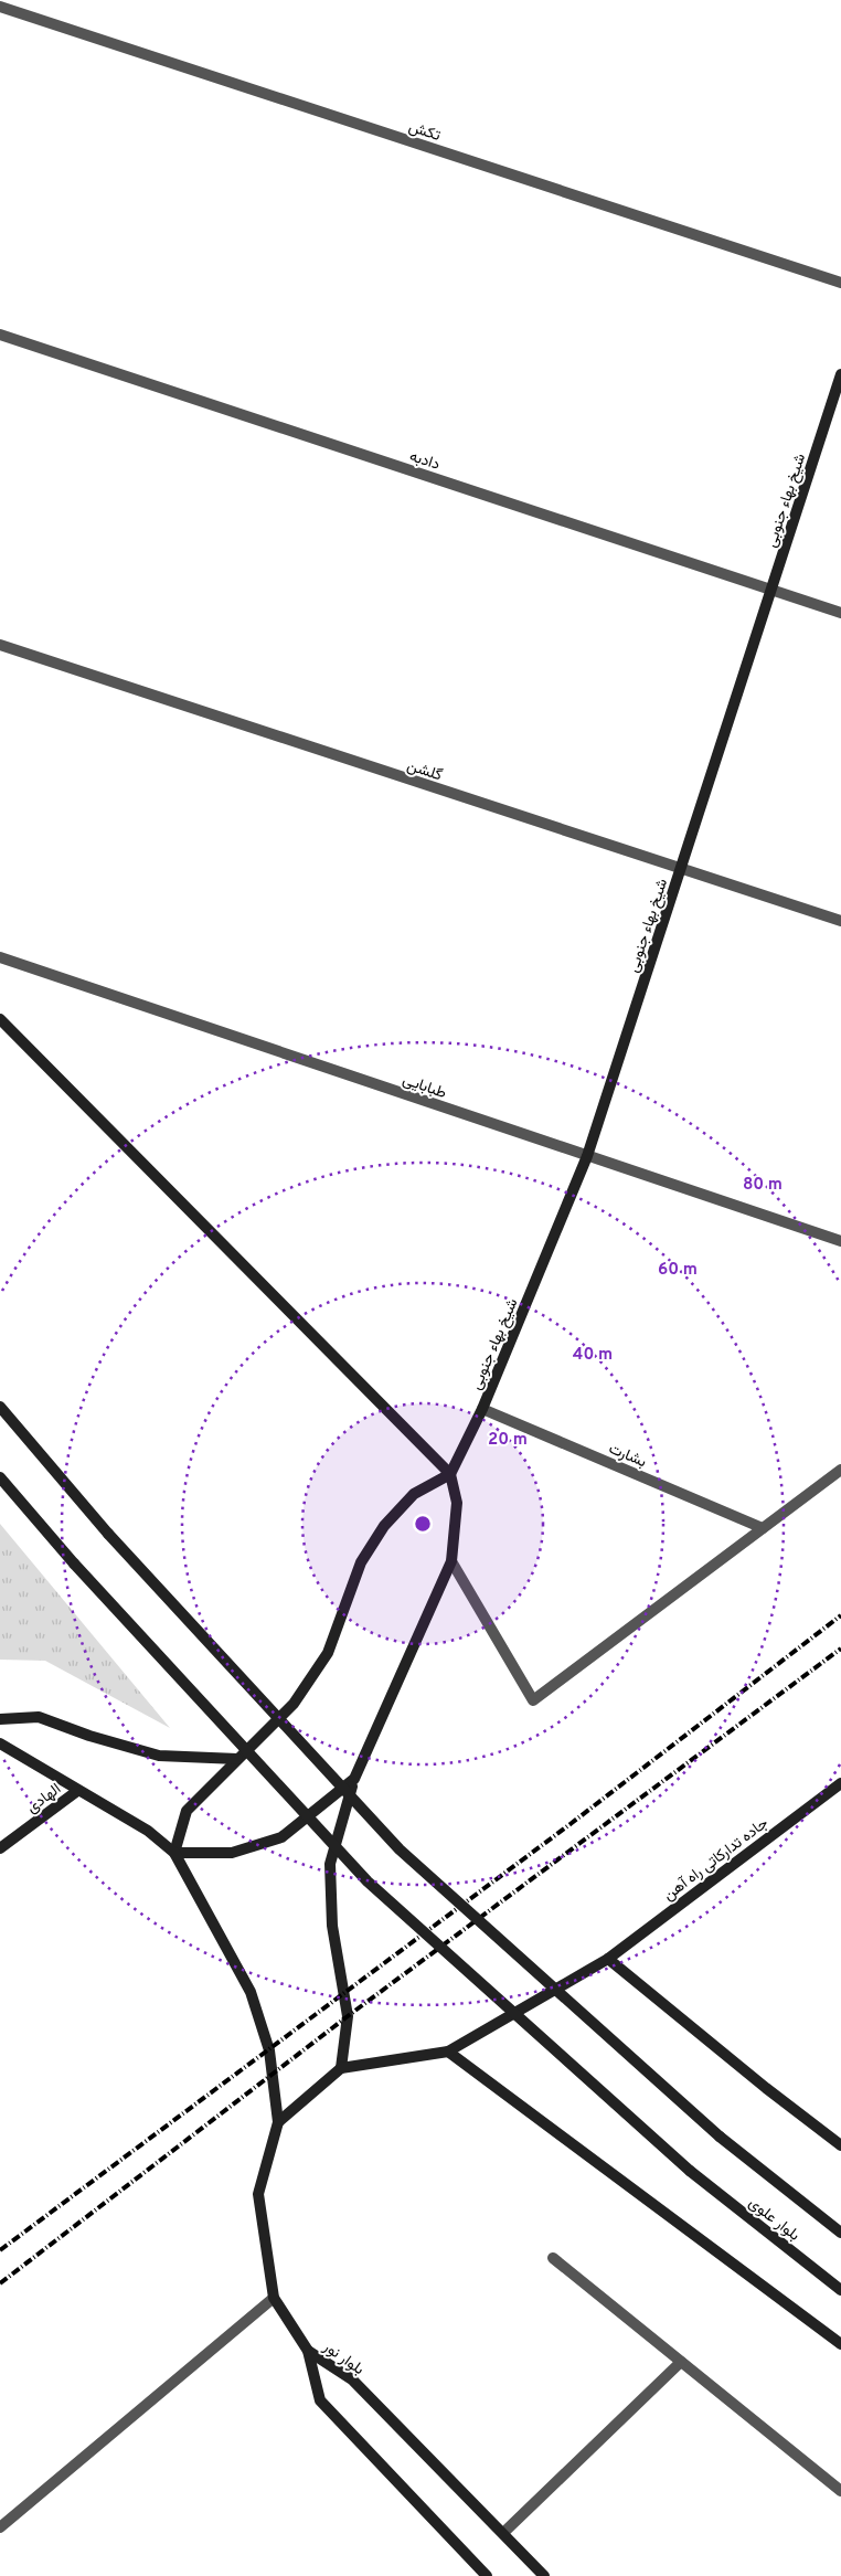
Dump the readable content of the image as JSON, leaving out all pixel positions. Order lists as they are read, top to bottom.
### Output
{
  "streets": {
    "main road": [
      "شیخ بهاء جنوبی",
      "الهادی",
      "جاده تدارکاتی راه آهن",
      "بلوار علوی",
      "بلوار نور"
    ],
    "street": [
      "تکش",
      "دادبه",
      "گلشن",
      "طبابایی",
      "بشارت"
    ]
  },
  "crossings": [
    ["دادبه", "شیخ بهاء جنوبی"],
    ["شیخ بهاء جنوبی", "گلشن"],
    ["شیخ بهاء جنوبی", "طبابایی"],
    ["شیخ بهاء جنوبی", "بشارت"]
  ],
  "rings": [
    "80 m",
    "60 m",
    "40 m",
    "20 m"
  ]
}
